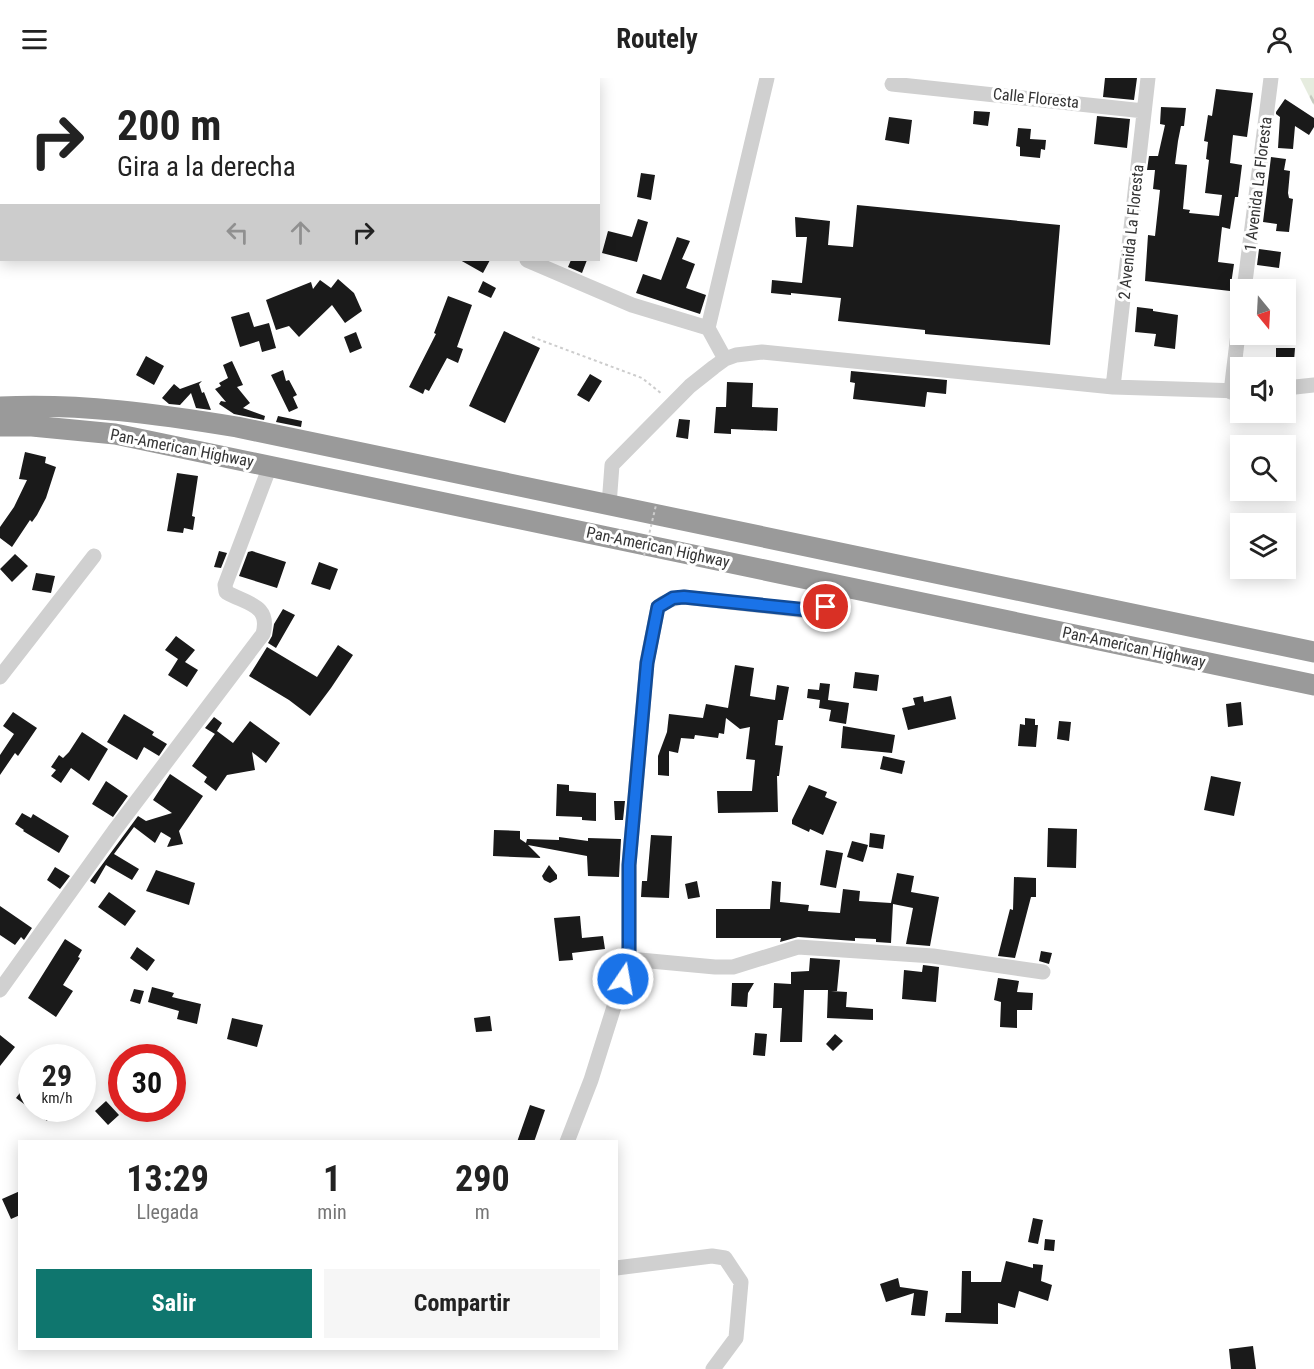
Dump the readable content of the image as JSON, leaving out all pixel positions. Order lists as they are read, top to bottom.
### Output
{
  "streets": {
    "highway": ["Pan-American Highway"],
    "street": ["Calle Floresta", "1 Avenida La Floresta", "2 Avenida La Floresta"]
  },
  "crossings": [
    ["Calle Floresta", "2 Avenida La Floresta"]
  ],
  "north": "bottom",
  "page": {
    "header": "Routely",
    "turn": ["200 m", "Gira a la derecha"],
    "speed": "29 km/h",
    "limit": "30",
    "eta": [
      "13:29",
      "Llegada",
      "1",
      "min",
      "290",
      "m"
    ],
    "buttons": ["Salir", "Compartir"]
  }
}
